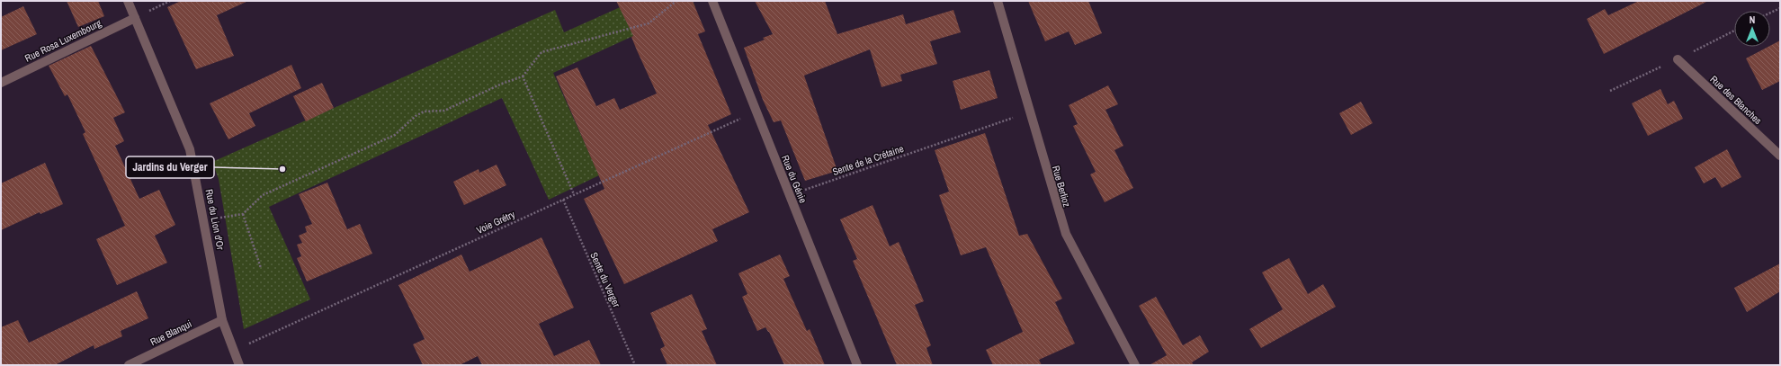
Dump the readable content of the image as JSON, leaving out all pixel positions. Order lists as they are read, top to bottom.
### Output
{
  "streets": {
    "street": [
      "Rue Rosa Luxembourg",
      "Rue des Blanches",
      "Rue du Génie",
      "Rue Berlioz",
      "Rue du Lion d'Or",
      "Rue Blanqui"
    ],
    "path": ["Sente de la Crétaine", "Voie Grétry", "Sente du Verger"]
  },
  "crossings": [
    ["Rue Rosa Luxembourg", "Rue du Lion d'Or"],
    ["Sente de la Crétaine", "Rue Berlioz"],
    ["Rue du Génie", "Voie Grétry"],
    ["Rue du Lion d'Or", "Voie Grétry"],
    ["Rue du Lion d'Or", "Rue Blanqui"],
    ["Voie Grétry", "Sente du Verger"]
  ],
  "places": ["Jardins du Verger"],
  "north": "top"
}
